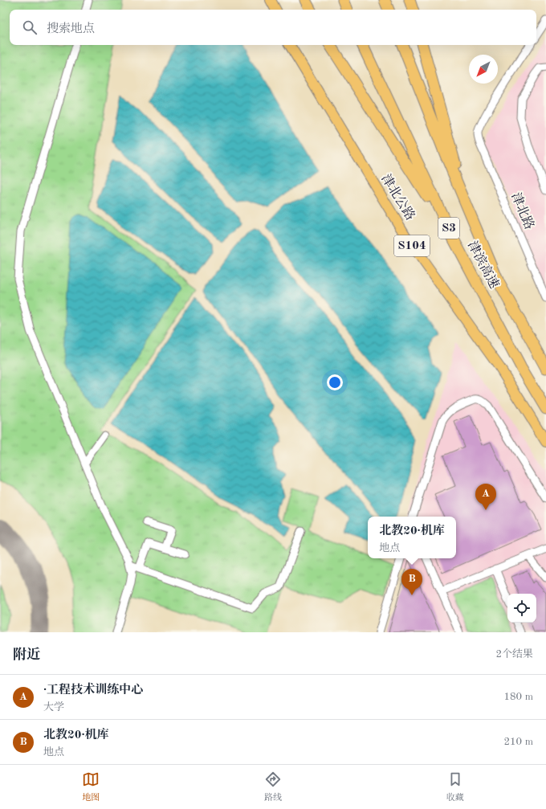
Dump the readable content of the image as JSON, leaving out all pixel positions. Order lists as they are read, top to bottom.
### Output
{
  "streets": {
    "highway": ["S3", "津滨高速"],
    "main road": ["津北公路", "S104"],
    "street": ["津北路"]
  },
  "north": "bottom left",
  "page": {
    "search": "搜索地点",
    "pins": ["A", "B"],
    "popup": ["北教20·机库", "地点"],
    "heading": ["附近", "2个结果"],
    "list": [
      {
        "mark": "A",
        "name": "·工程技术训练中心",
        "note": "大学",
        "value": "180 m"
      },
      {
        "mark": "B",
        "name": "北教20·机库",
        "note": "地点",
        "value": "210 m"
      }
    ],
    "nav": ["地图", "路线", "收藏"]
  }
}
